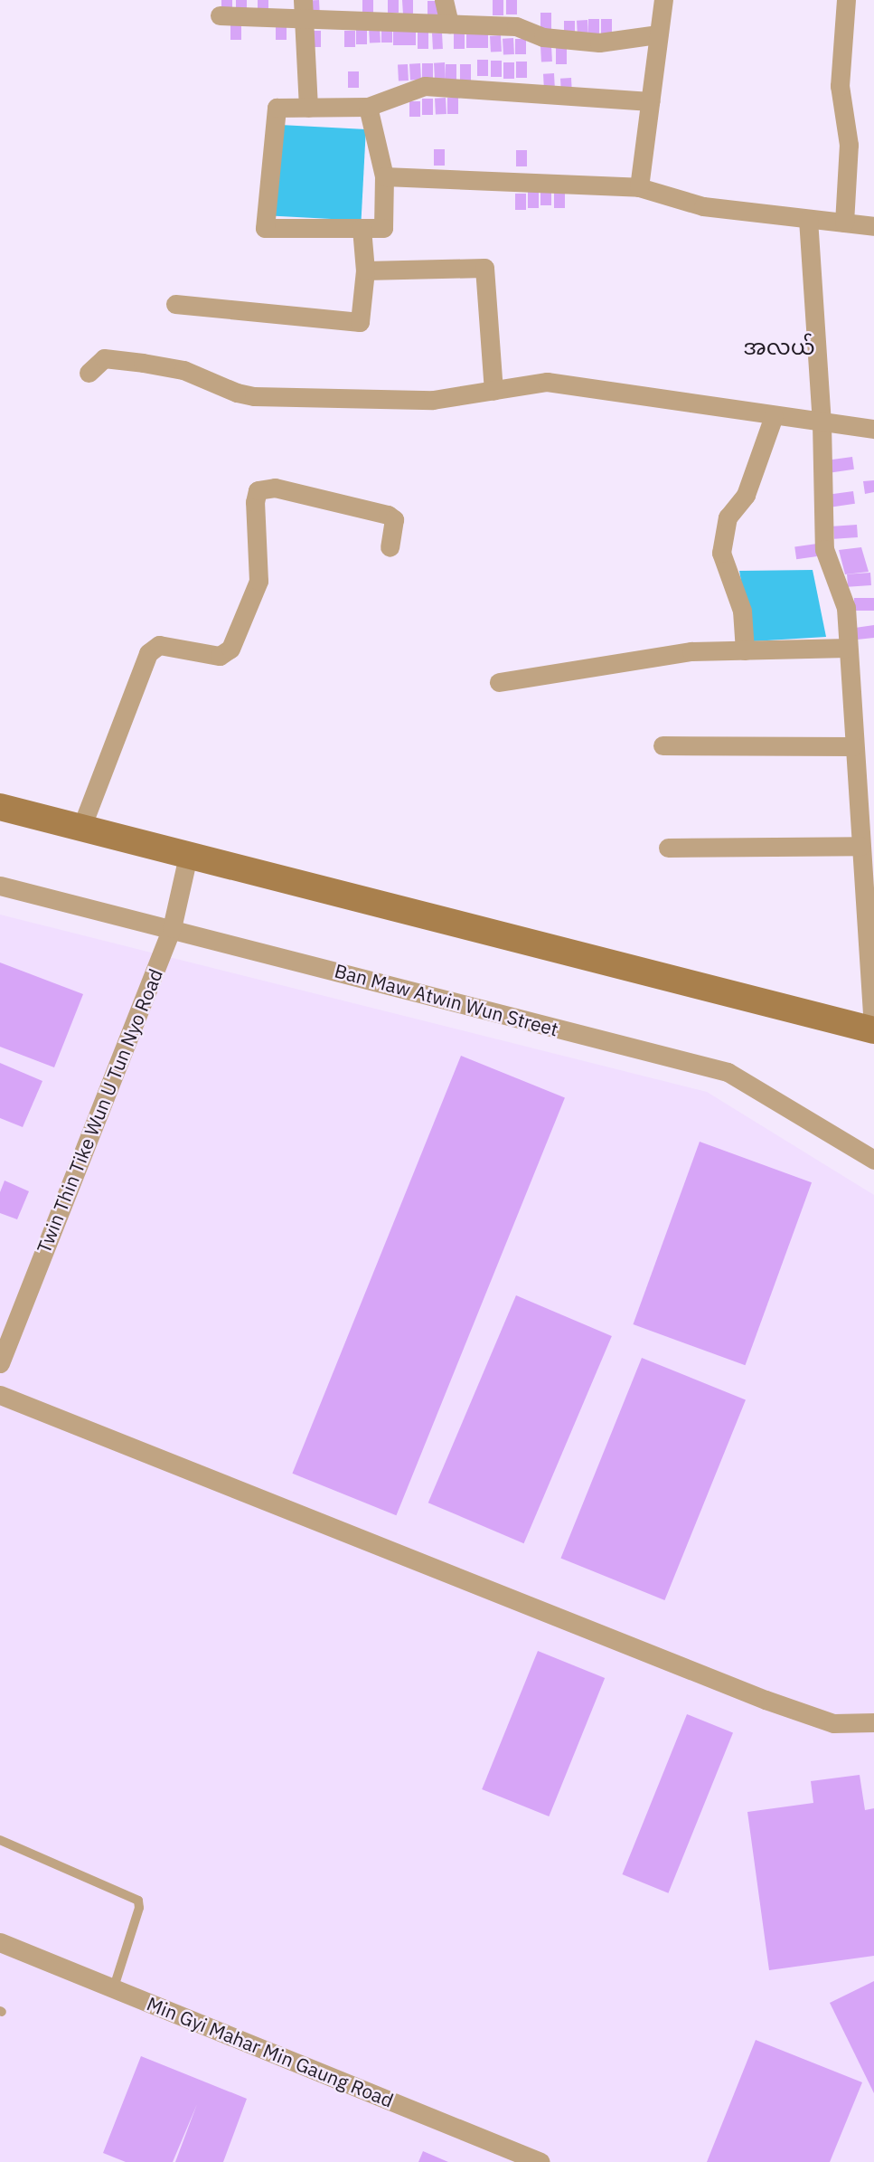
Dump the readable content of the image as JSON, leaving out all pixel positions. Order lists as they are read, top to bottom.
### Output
{
  "streets": {
    "street": ["Ban Maw Atwin Wun Street", "Twin Thin Tike Wun U Tun Nyo Road", "Min Gyi Mahar Min Gaung Road"]
  },
  "crossings": [
    ["Ban Maw Atwin Wun Street", "Twin Thin Tike Wun U Tun Nyo Road"]
  ],
  "districts": ["အလယ်"]
}
